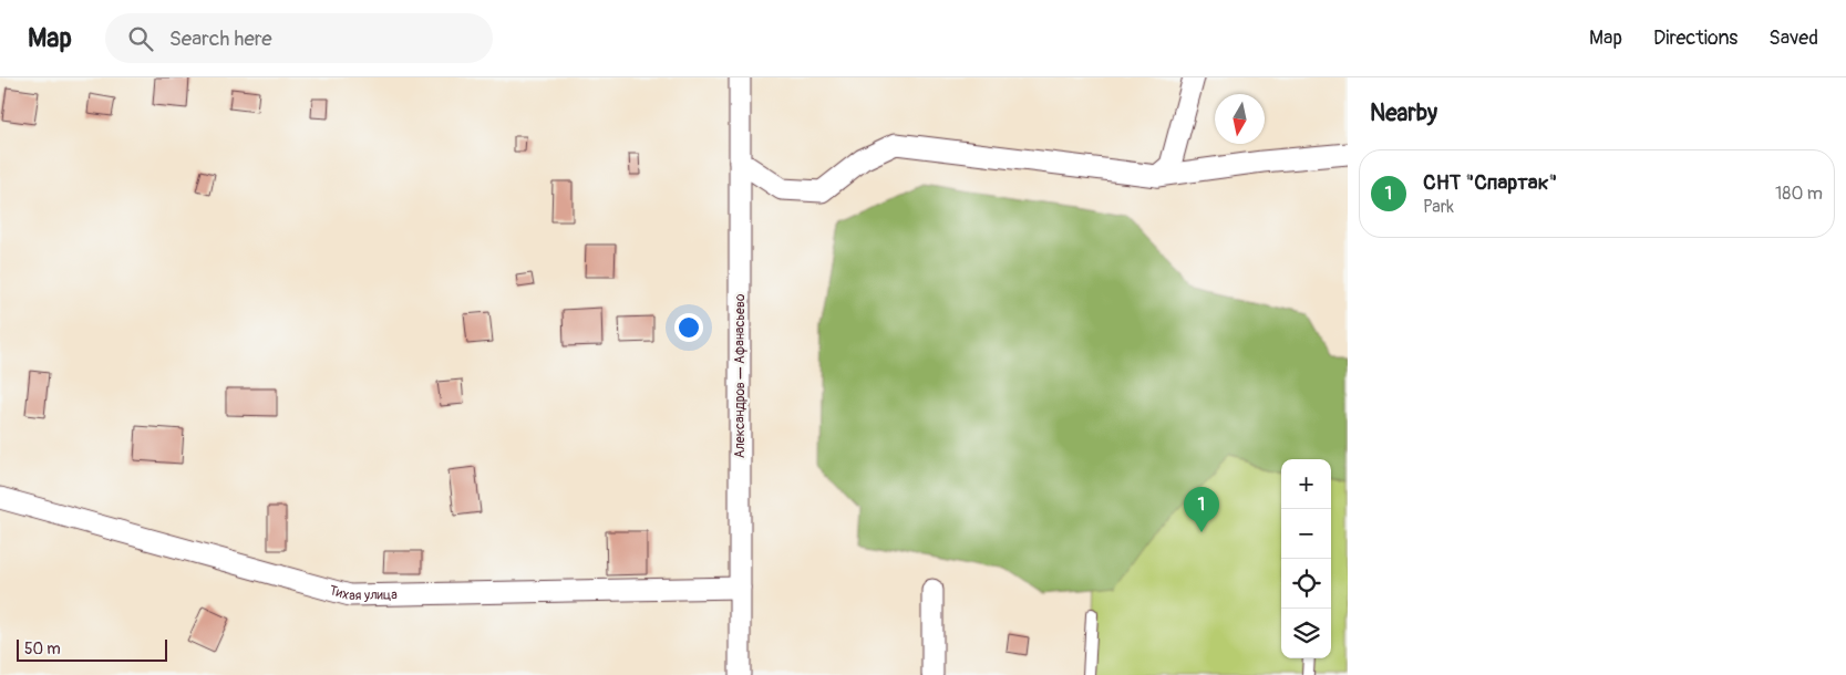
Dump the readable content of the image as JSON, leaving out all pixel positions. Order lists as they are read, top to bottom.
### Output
{
  "streets": {
    "street": ["Александров — Афанасьево", "Тихая улица"]
  },
  "crossings": [
    ["Александров — Афанасьево", "Тихая улица"]
  ],
  "scale_bar": "50 m",
  "north": "bottom",
  "page": {
    "header": "Map",
    "search": "Search here",
    "nav": ["Map", "Directions", "Saved"],
    "heading": "Nearby",
    "list": [
      {
        "mark": "1",
        "name": "СНТ \"Спартак\"",
        "note": "Park",
        "value": "180 m"
      }
    ],
    "map_buttons": ["+", "−"],
    "pins": "1",
    "scale": "50 m"
  }
}
